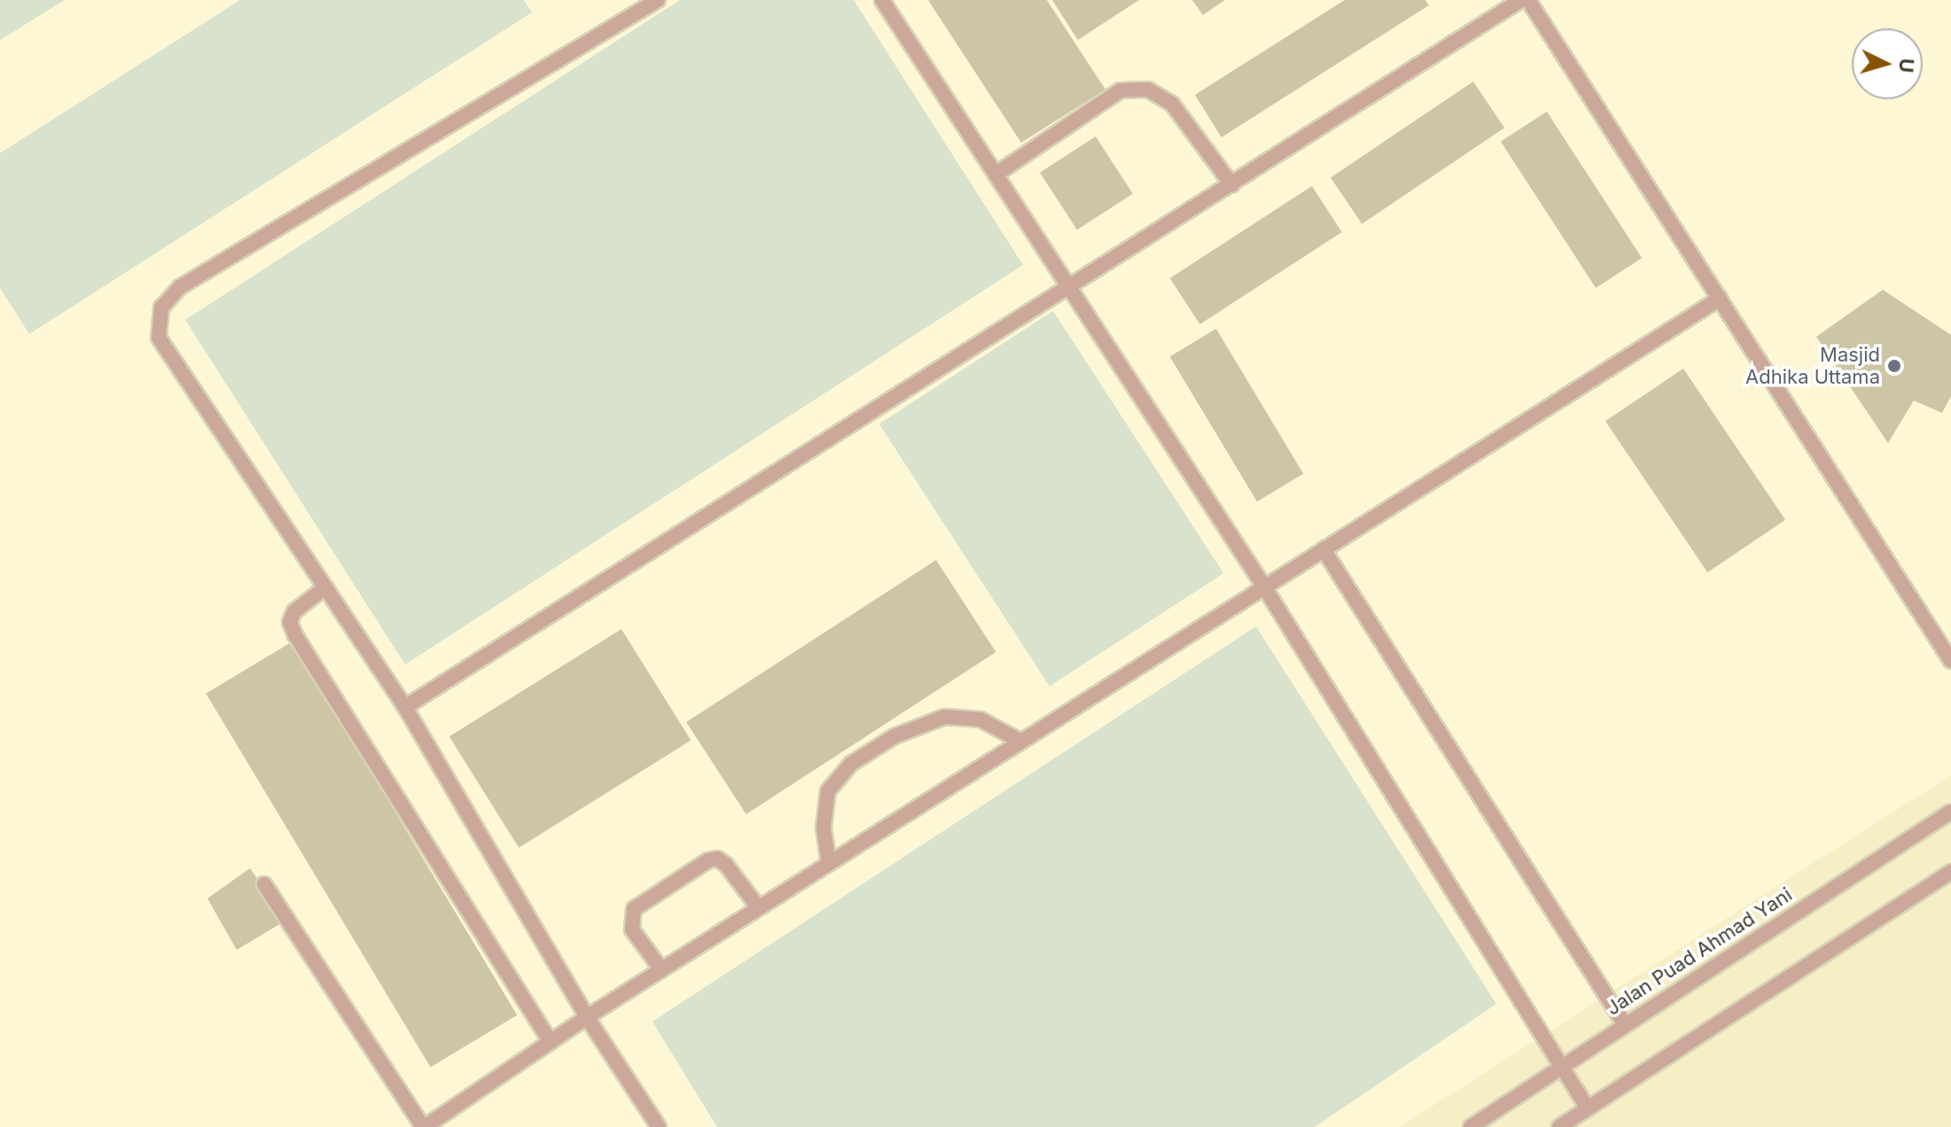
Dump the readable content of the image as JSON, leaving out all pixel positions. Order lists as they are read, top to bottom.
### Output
{
  "streets": {
    "lane": ["Jalan Puad Ahmad Yani"]
  },
  "places": ["Masjid Adhika Uttama"],
  "north": "right"
}
